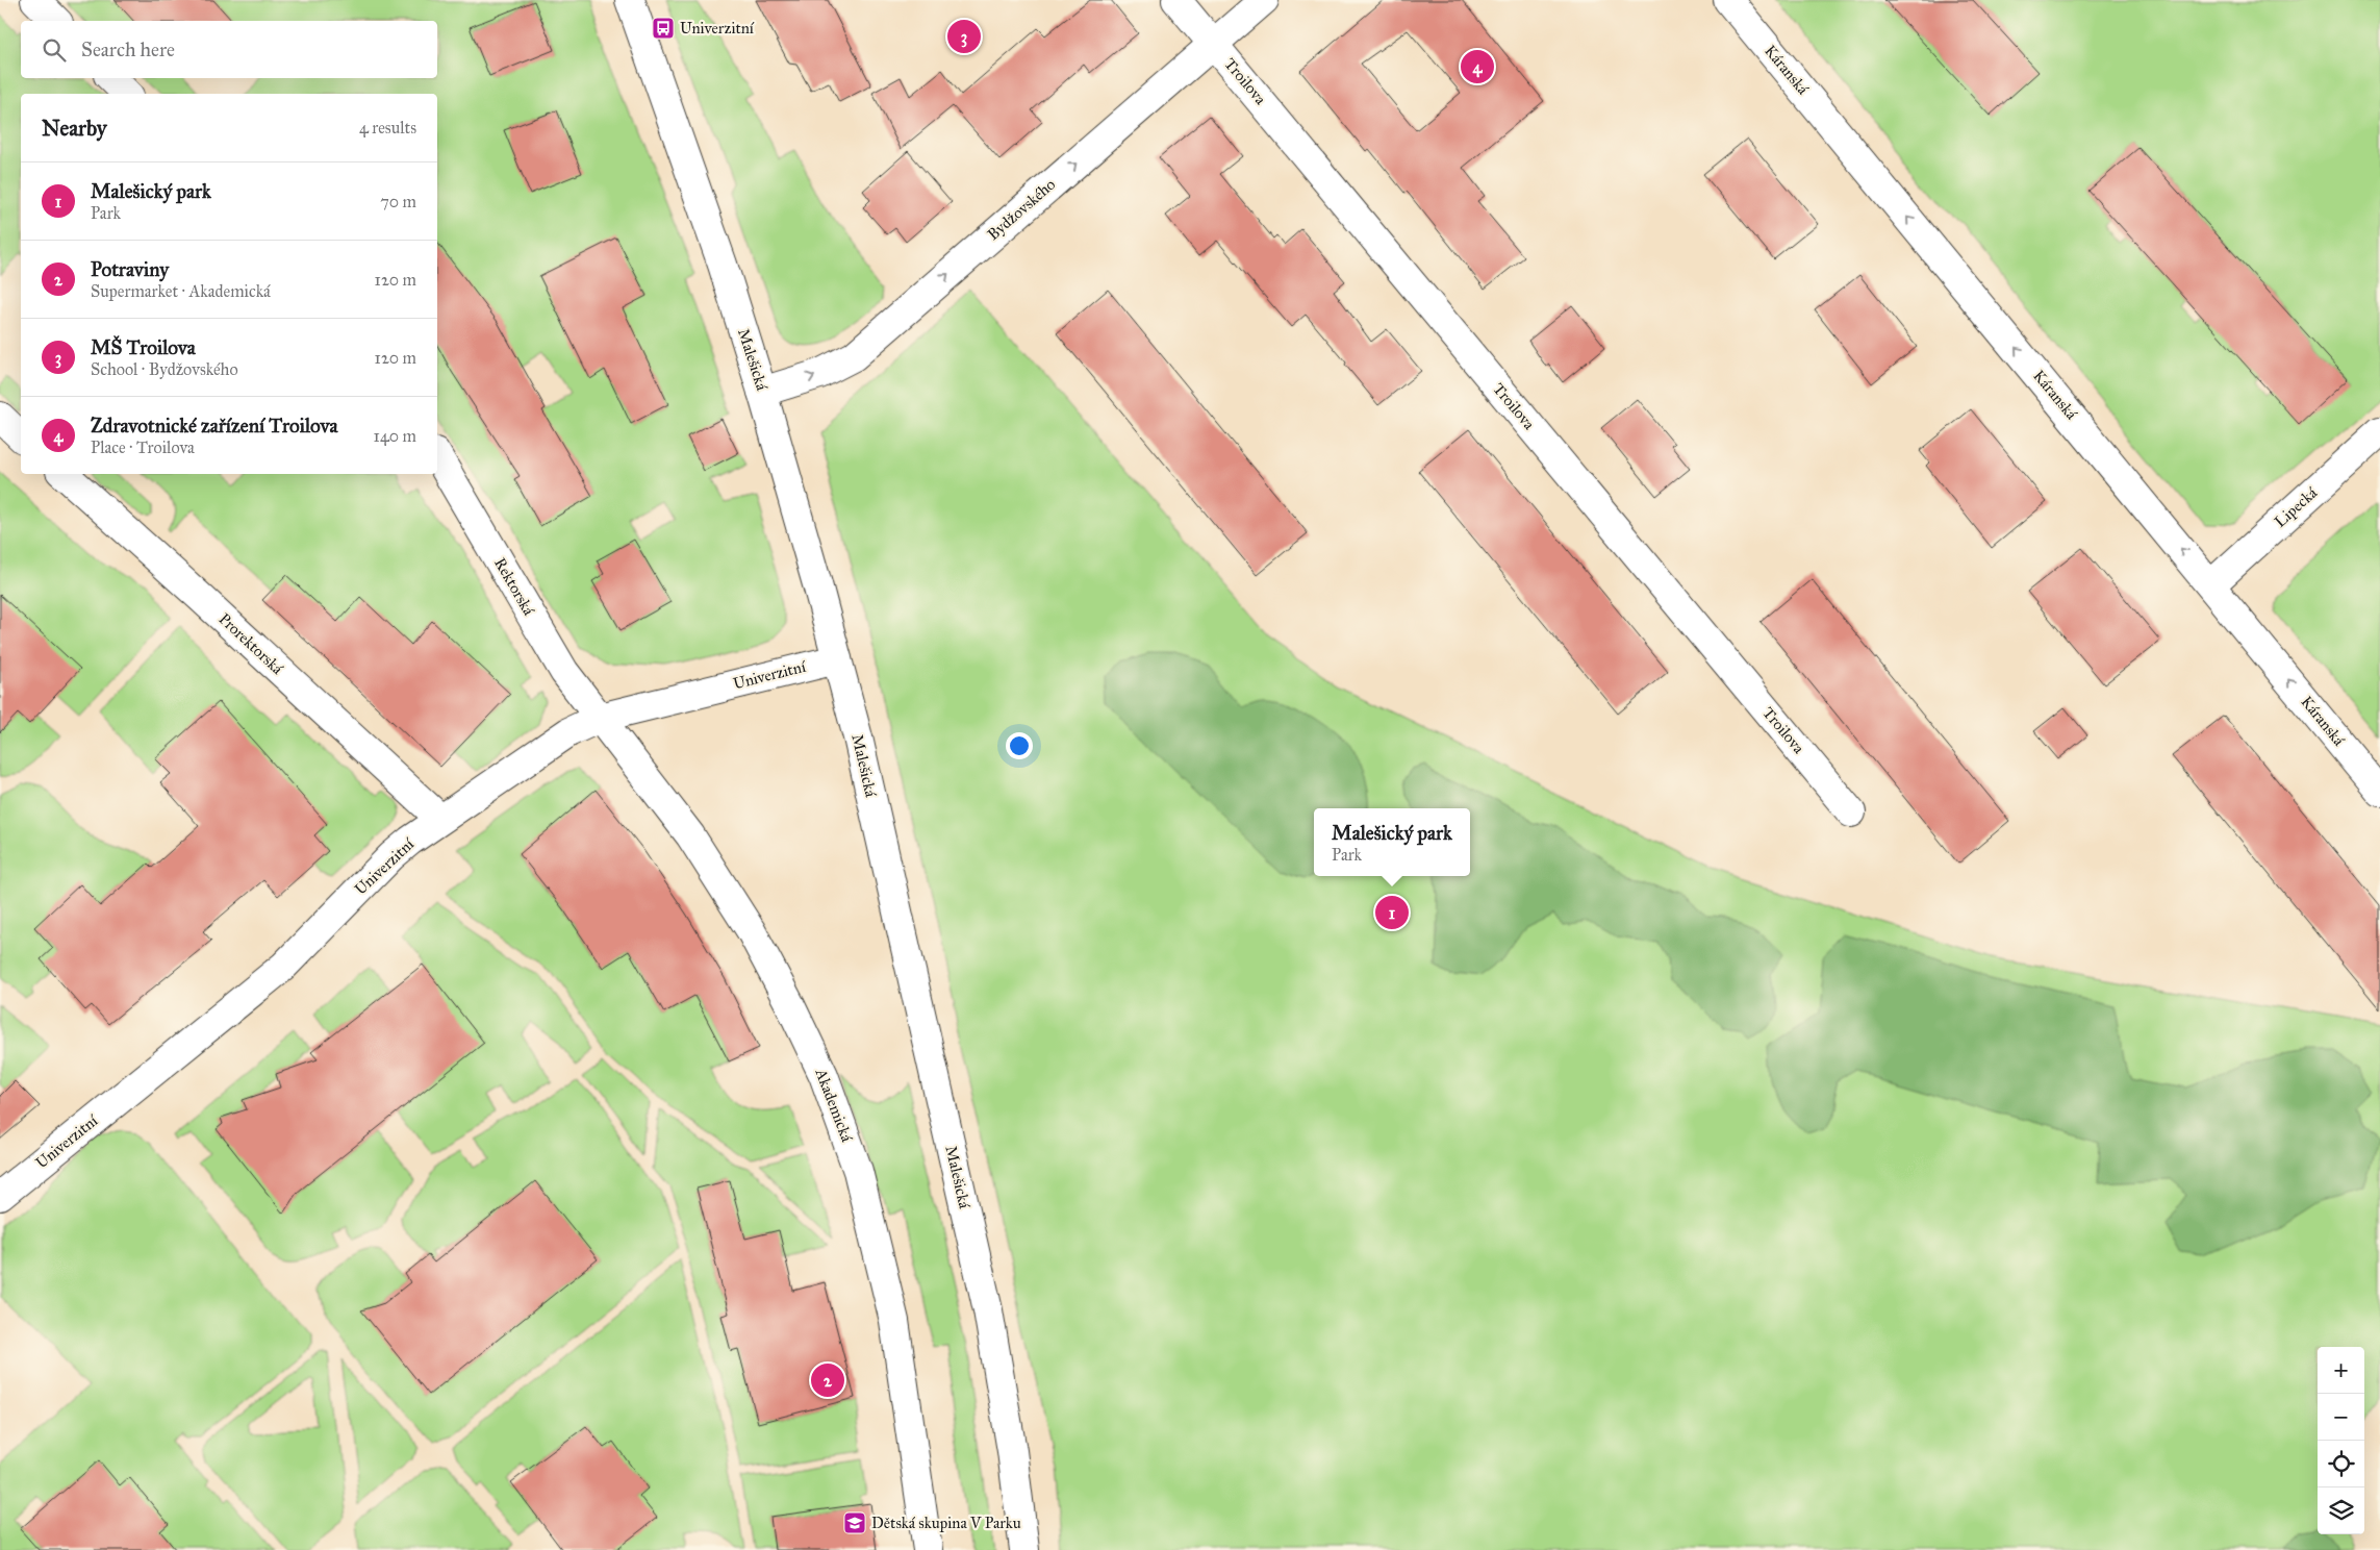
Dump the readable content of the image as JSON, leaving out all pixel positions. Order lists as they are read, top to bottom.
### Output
{
  "streets": {
    "street": [
      "Káranská",
      "Troilova",
      "Bydžovského",
      "Malešická",
      "Lipecká",
      "Rektorská",
      "Prorektorská",
      "Univerzitní",
      "Akademická"
    ]
  },
  "crossings": [
    ["Káranská", "Lipecká"],
    ["Troilova", "Bydžovského"],
    ["Bydžovského", "Malešická"],
    ["Malešická", "Univerzitní"],
    ["Rektorská", "Univerzitní"],
    ["Rektorská", "Akademická"],
    ["Prorektorská", "Univerzitní"],
    ["Univerzitní", "Akademická"]
  ],
  "one_way": ["Káranská", "Bydžovského"],
  "places": {
    "bus stop": ["Univerzitní"],
    "school or university": ["Dětská skupina V Parku"]
  },
  "page": {
    "pins": [
      "3",
      "4",
      "1",
      "2"
    ],
    "search": "Search here",
    "heading": ["Nearby", "4 results"],
    "list": [
      {
        "mark": "1",
        "name": "Malešický park",
        "note": "Park",
        "value": "70 m"
      },
      {
        "mark": "2",
        "name": "Potraviny",
        "note": "Supermarket · Akademická",
        "value": "120 m"
      },
      {
        "mark": "3",
        "name": "MŠ Troilova",
        "note": "School · Bydžovského",
        "value": "120 m"
      },
      {
        "mark": "4",
        "name": "Zdravotnické zařízení Troilova",
        "note": "Place · Troilova",
        "value": "140 m"
      }
    ],
    "popup": ["Malešický park", "Park"],
    "map_buttons": ["+", "−"]
  }
}
